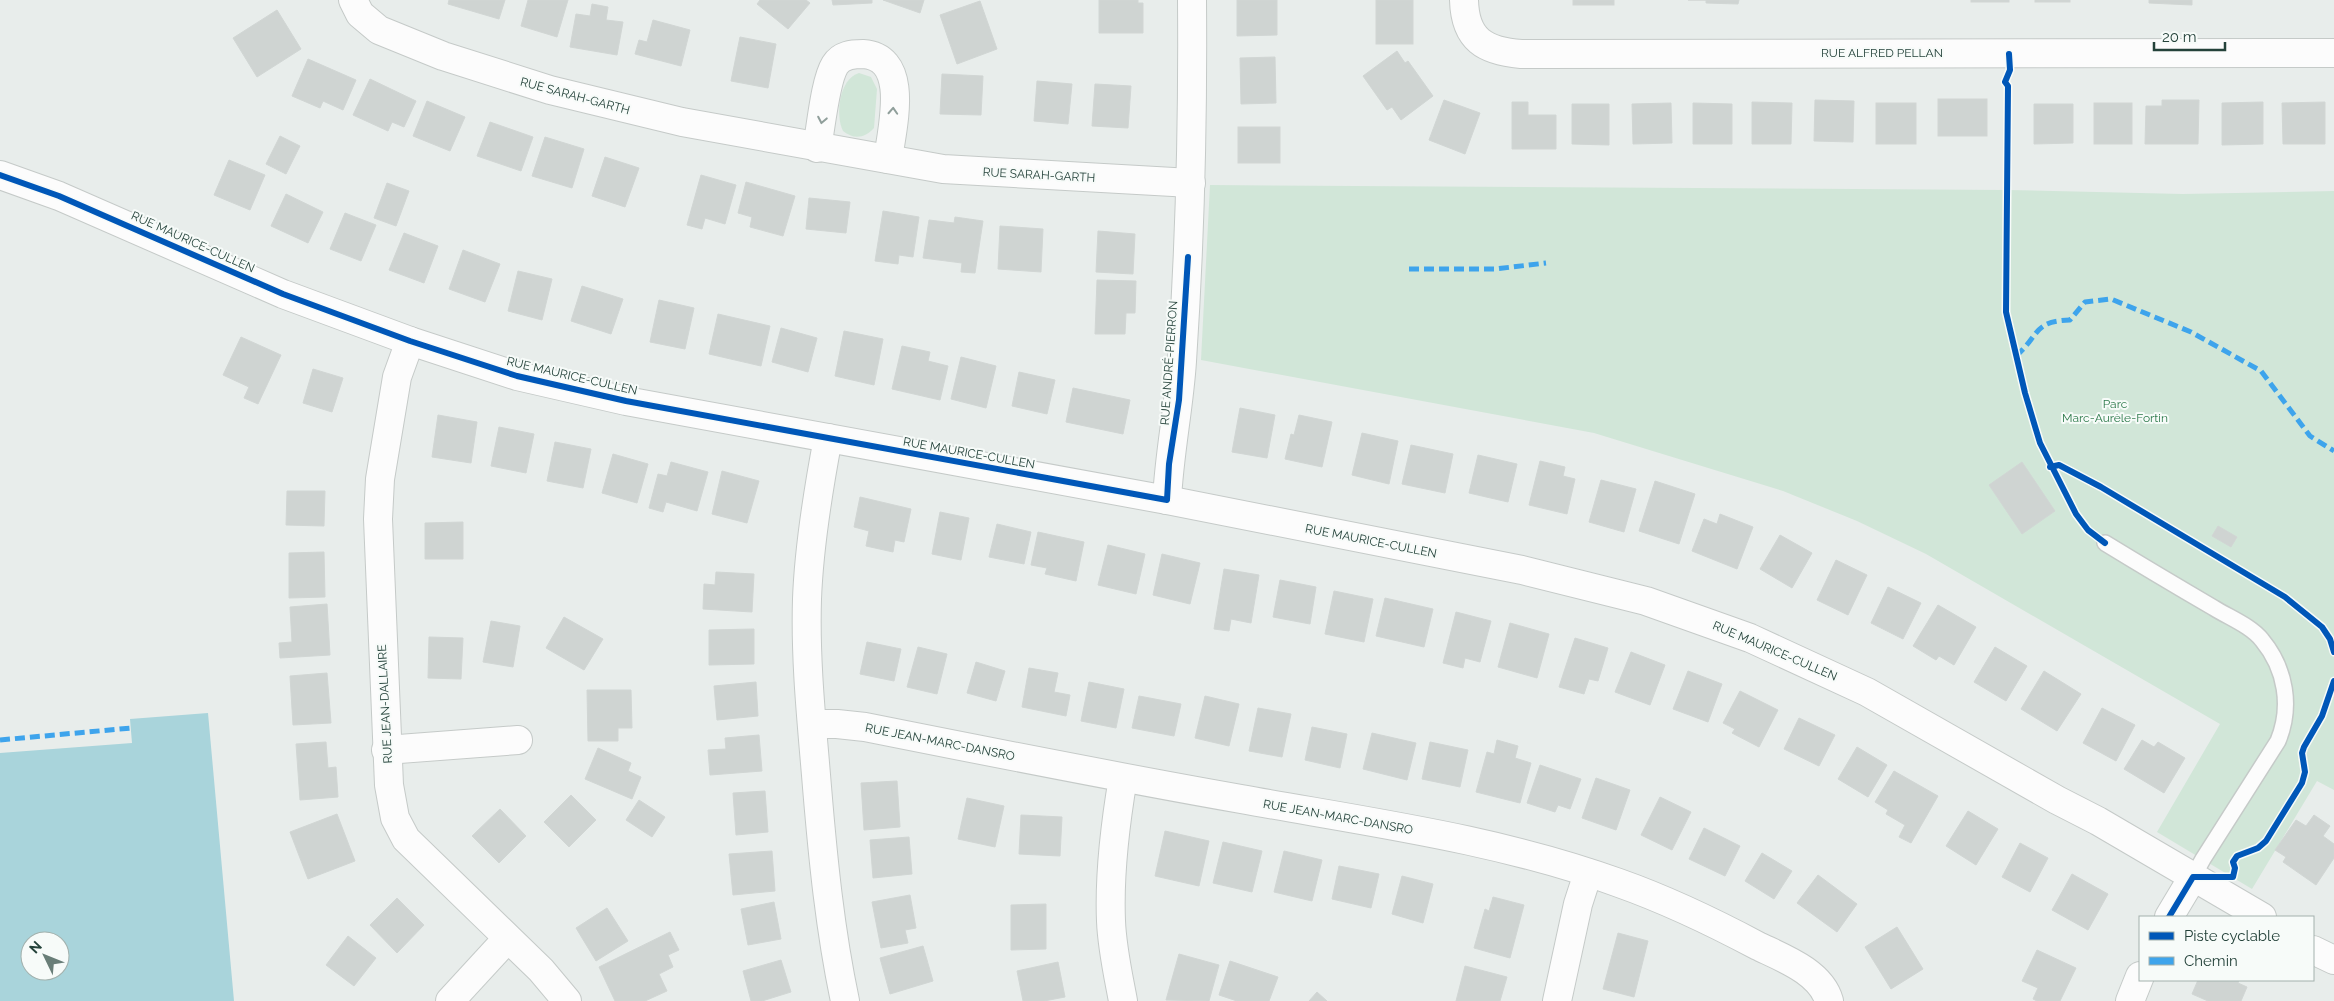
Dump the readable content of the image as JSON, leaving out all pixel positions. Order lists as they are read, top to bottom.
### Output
{
  "streets": {
    "street": [
      "RUE ALFRED PELLAN",
      "RUE SARAH-GARTH",
      "RUE MAURICE-CULLEN",
      "RUE ANDRÉ-PIERRON",
      "RUE JEAN-DALLAIRE",
      "RUE JEAN-MARC-DANSRO"
    ]
  },
  "crossings": [
    ["RUE SARAH-GARTH", "RUE ANDRÉ-PIERRON"],
    ["RUE MAURICE-CULLEN", "RUE ANDRÉ-PIERRON"],
    ["RUE MAURICE-CULLEN", "RUE JEAN-DALLAIRE"]
  ],
  "parks": ["Parc Marc-Aurèle-Fortin"],
  "legend": ["Piste cyclable", "Chemin"],
  "scale_bar": "20 m",
  "north": "top left"
}
